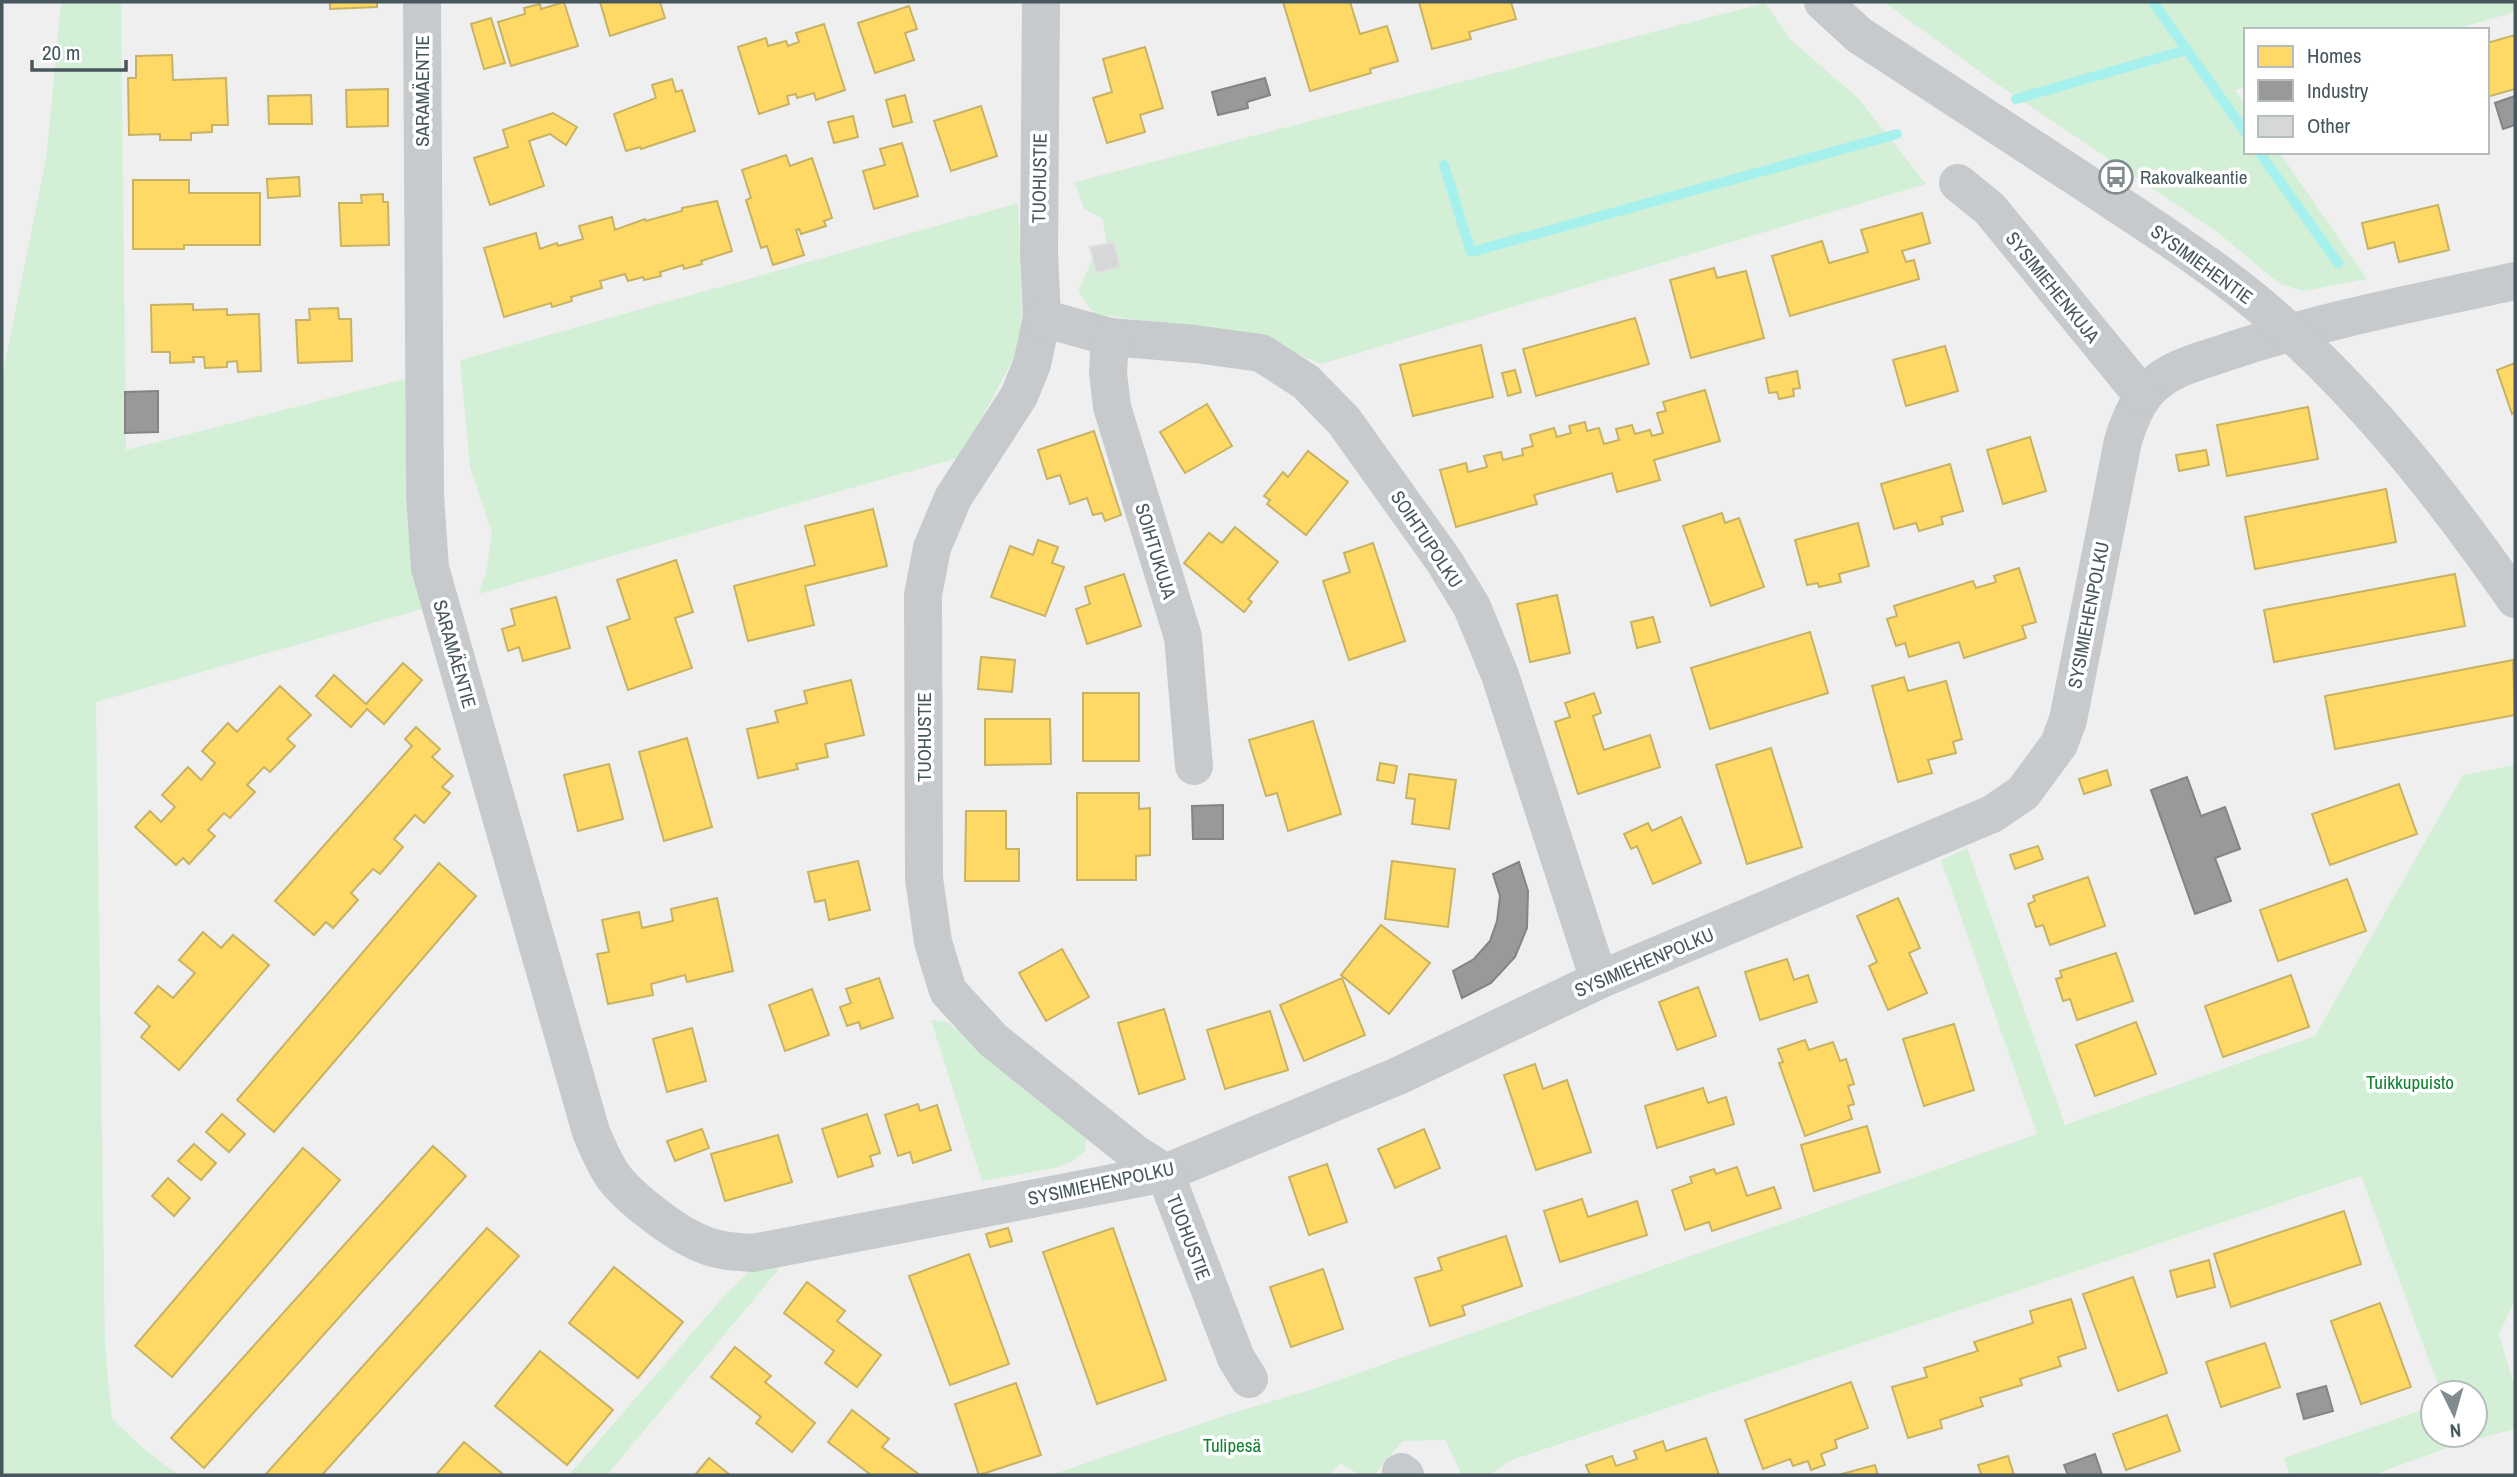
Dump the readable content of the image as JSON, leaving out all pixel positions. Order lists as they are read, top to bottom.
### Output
{
  "streets": {
    "street": [
      "SARAMÄENTIE",
      "TUOHUSTIE",
      "SYSIMIEHENTIE",
      "SYSIMIEHENKUJA",
      "SOIHTUPOLKU",
      "SOIHTUKUJA",
      "SYSIMIEHENPOLKU"
    ]
  },
  "crossings": [
    ["SARAMÄENTIE", "SYSIMIEHENPOLKU"],
    ["TUOHUSTIE", "SOIHTUPOLKU"],
    ["TUOHUSTIE", "SYSIMIEHENPOLKU"],
    ["SYSIMIEHENTIE", "SYSIMIEHENPOLKU"],
    ["SYSIMIEHENKUJA", "SYSIMIEHENPOLKU"],
    ["SOIHTUPOLKU", "SOIHTUKUJA"],
    ["SOIHTUPOLKU", "SYSIMIEHENPOLKU"]
  ],
  "parks": ["Tuikkupuisto", "Tulipesä"],
  "places": {
    "bus stop": ["Rakovalkeantie"]
  },
  "legend": ["Homes", "Industry", "Other"],
  "scale_bar": "20 m",
  "north": "bottom"
}
